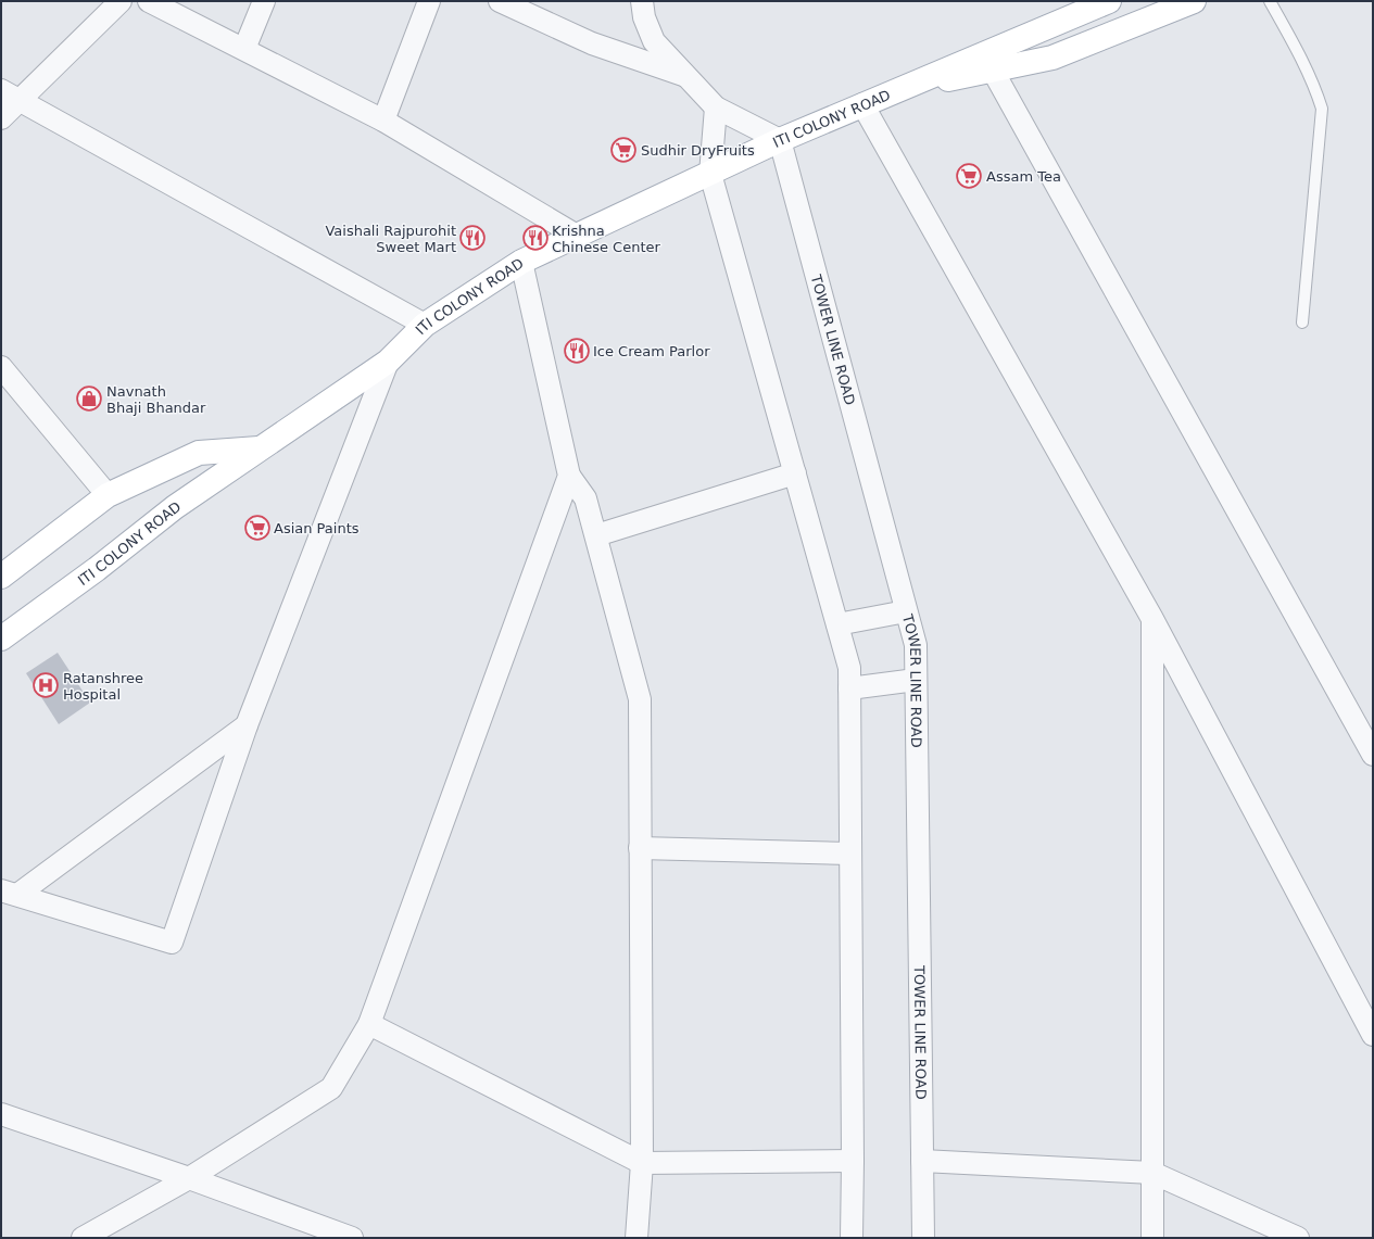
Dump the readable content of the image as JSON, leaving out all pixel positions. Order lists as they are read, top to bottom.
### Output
{
  "streets": {
    "main road": ["ITI COLONY ROAD"],
    "street": ["TOWER LINE ROAD"]
  },
  "crossings": [
    ["ITI COLONY ROAD", "TOWER LINE ROAD"]
  ],
  "places": {
    "supermarket": ["Sudhir DryFruits", "Assam Tea", "Asian Paints"],
    "restaurant": ["Vaishali Rajpurohit Sweet Mart", "Krishna Chinese Center", "Ice Cream Parlor"],
    "shop": ["Navnath Bhaji Bhandar"],
    "hospital": ["Ratanshree Hospital"]
  }
}
